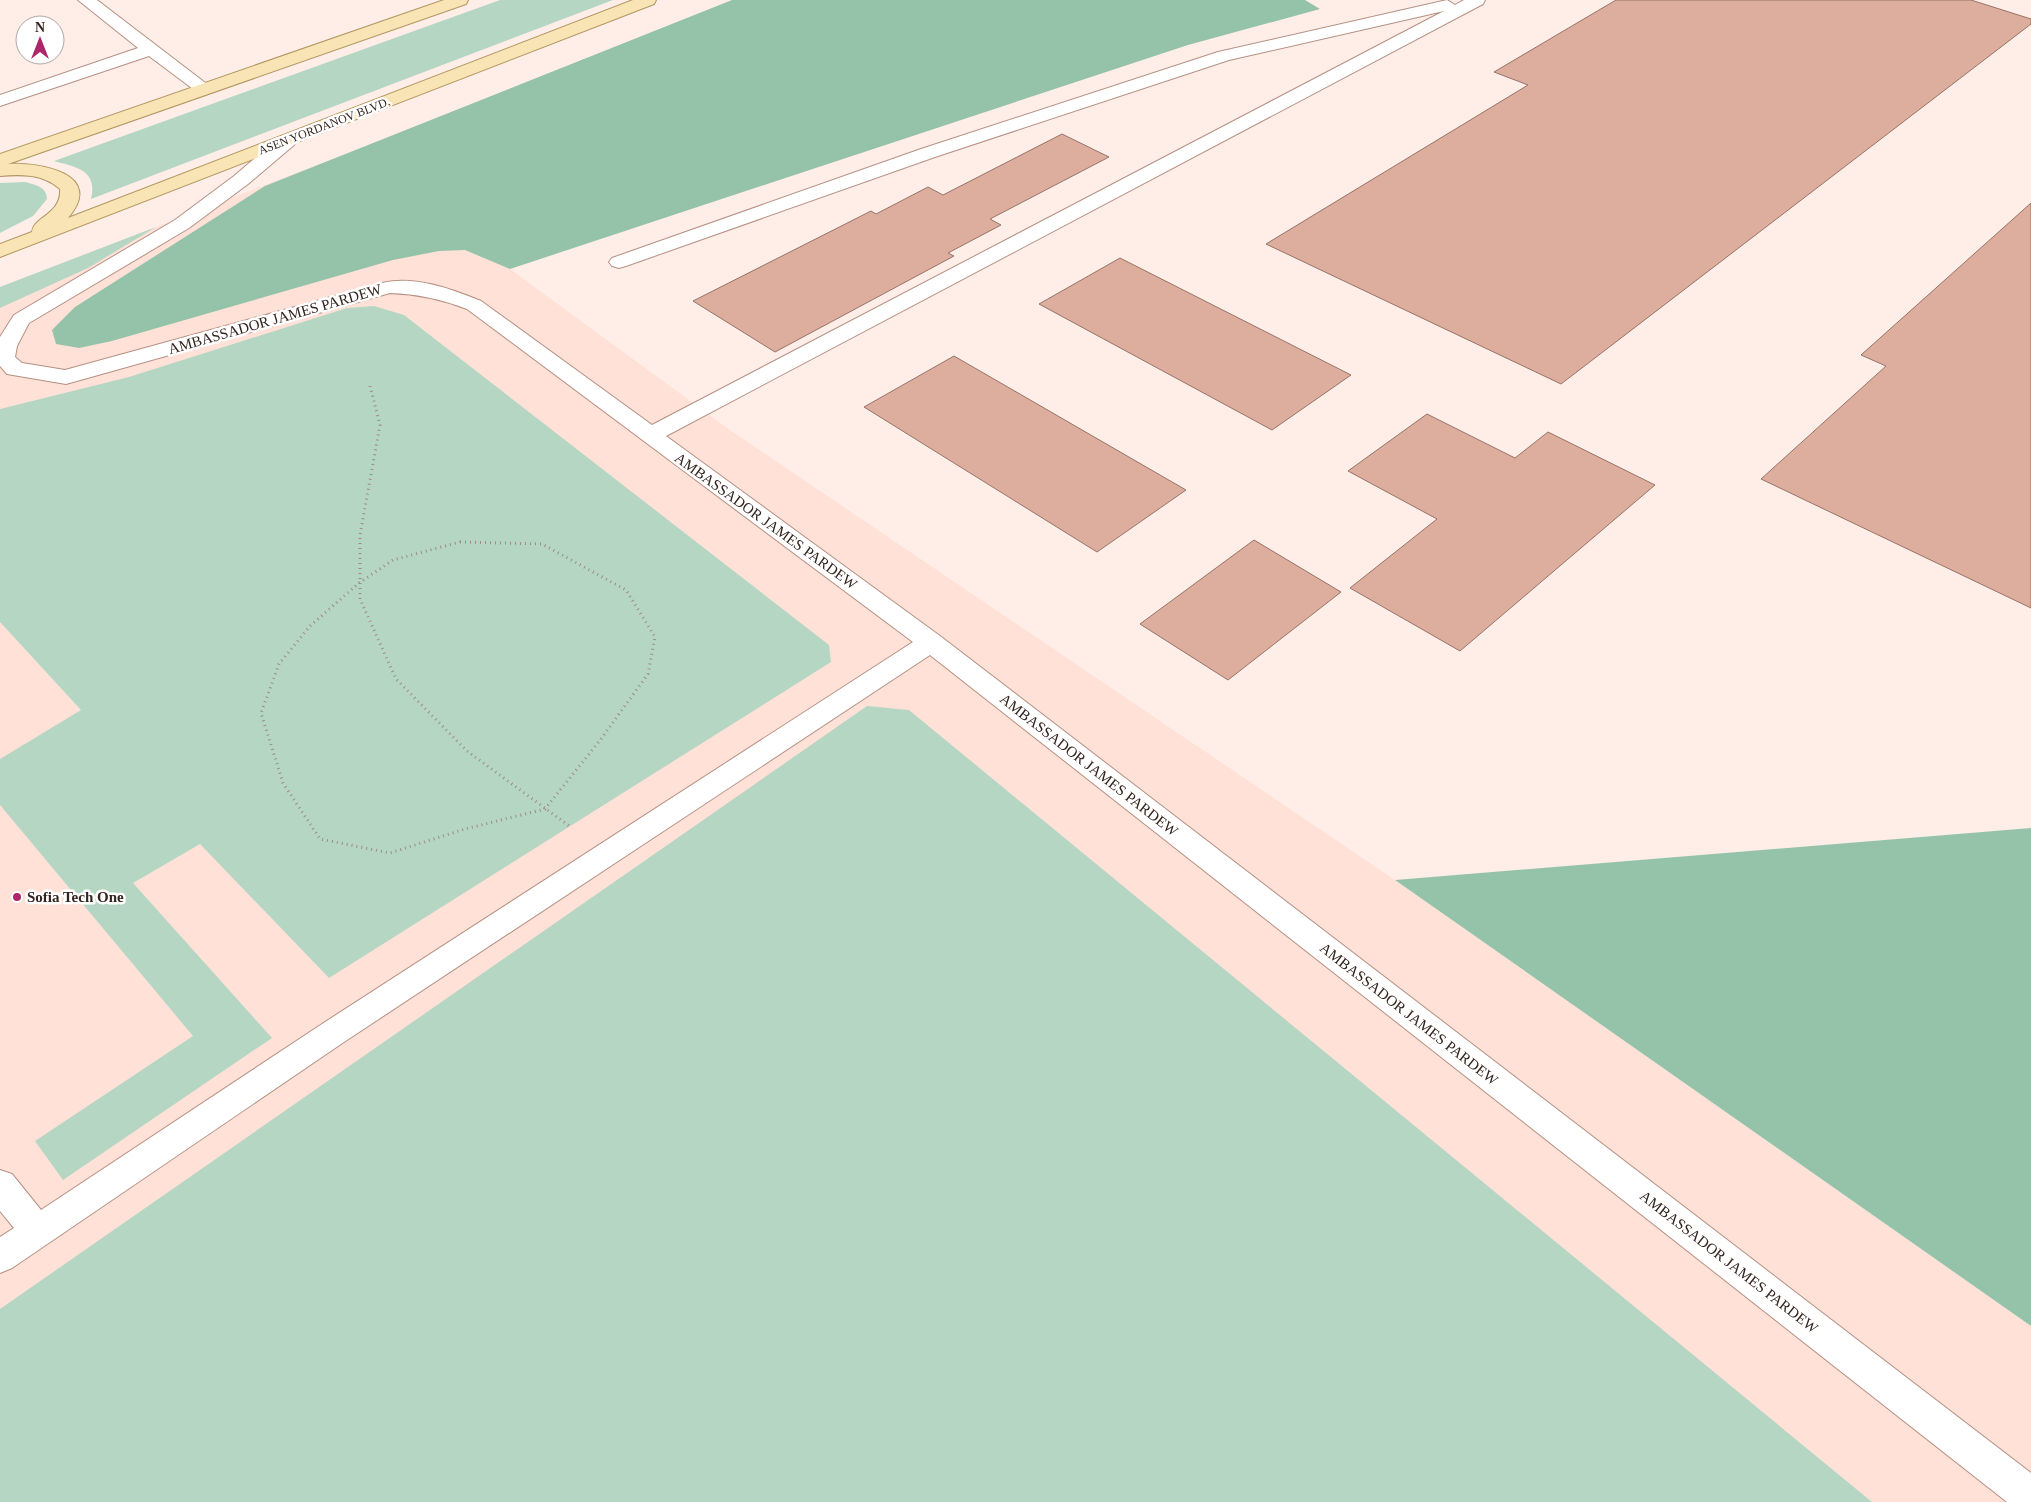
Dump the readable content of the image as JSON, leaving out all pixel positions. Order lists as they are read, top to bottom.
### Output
{
  "streets": {
    "main road": ["ASEN YORDANOV BLVD."],
    "street": ["AMBASSADOR JAMES PARDEW"]
  },
  "crossings": [
    ["ASEN YORDANOV BLVD.", "AMBASSADOR JAMES PARDEW"]
  ],
  "places": ["Sofia Tech One"],
  "north": "top"
}
